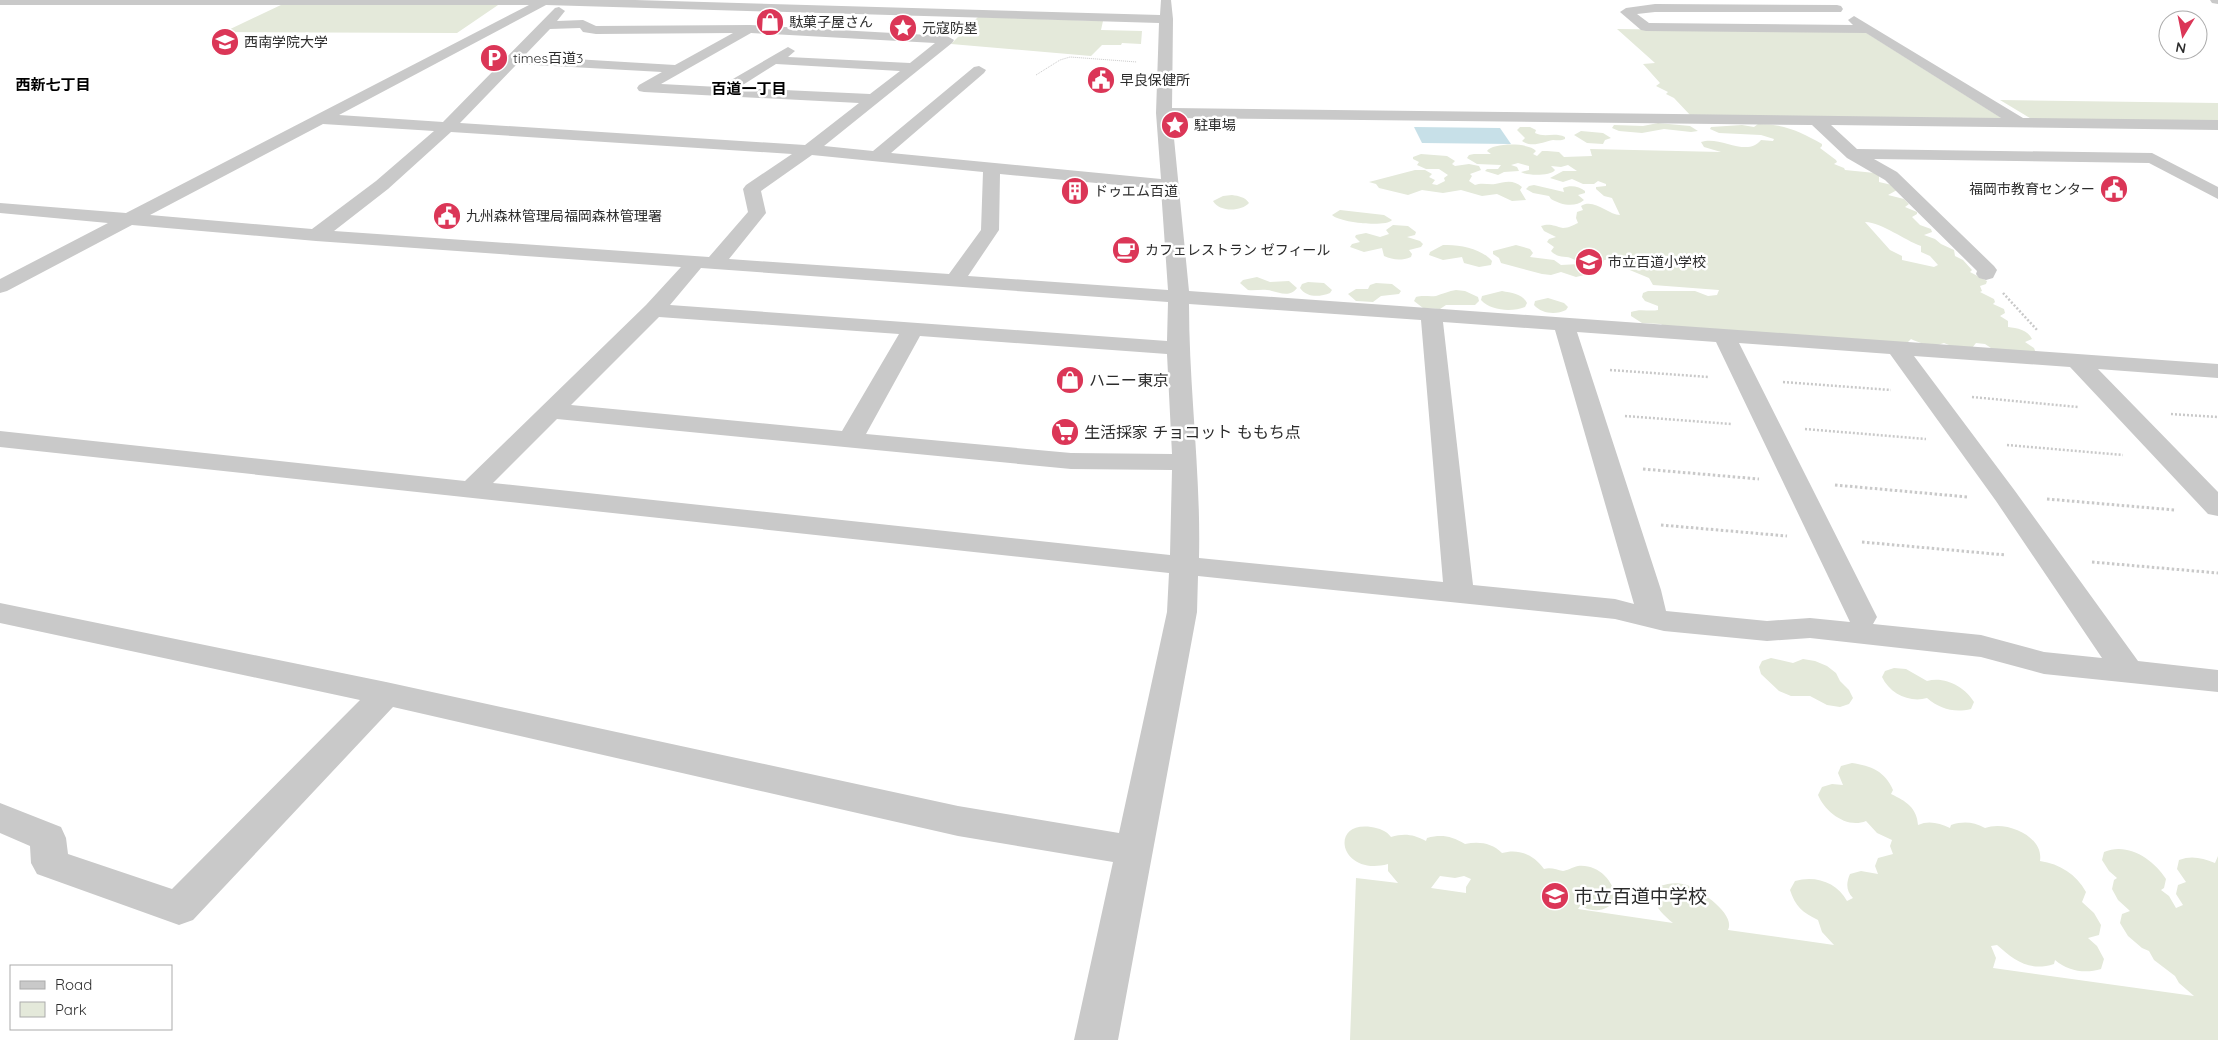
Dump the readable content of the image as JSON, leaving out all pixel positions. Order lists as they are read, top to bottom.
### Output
{
  "districts": ["西新七丁目", "百道一丁目"],
  "places": {
    "shop": ["駄菓子屋さん", "ハニー東京"],
    "place": ["元寇防塁", "駐車場"],
    "school or university": ["西南学院大学", "市立百道小学校", "市立百道中学校"],
    "parking": ["times百道3"],
    "public building": ["早良保健所", "福岡市教育センター", "九州森林管理局福岡森林管理署"],
    "building": ["ドゥエム百道"],
    "cafe": ["カフェレストラン ゼフィール"],
    "supermarket": ["生活採家 チョコット ももち点"]
  },
  "legend": ["Road", "Park"],
  "north": "bottom"
}
